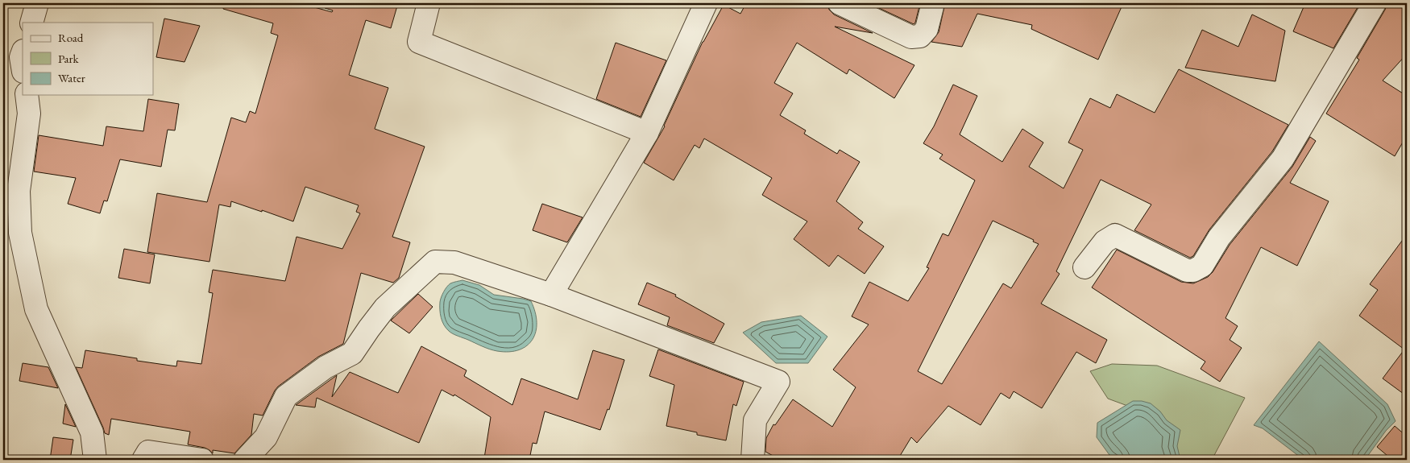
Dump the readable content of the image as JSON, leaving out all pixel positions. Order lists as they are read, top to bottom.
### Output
{
  "legend": ["Road", "Park", "Water"]
}
